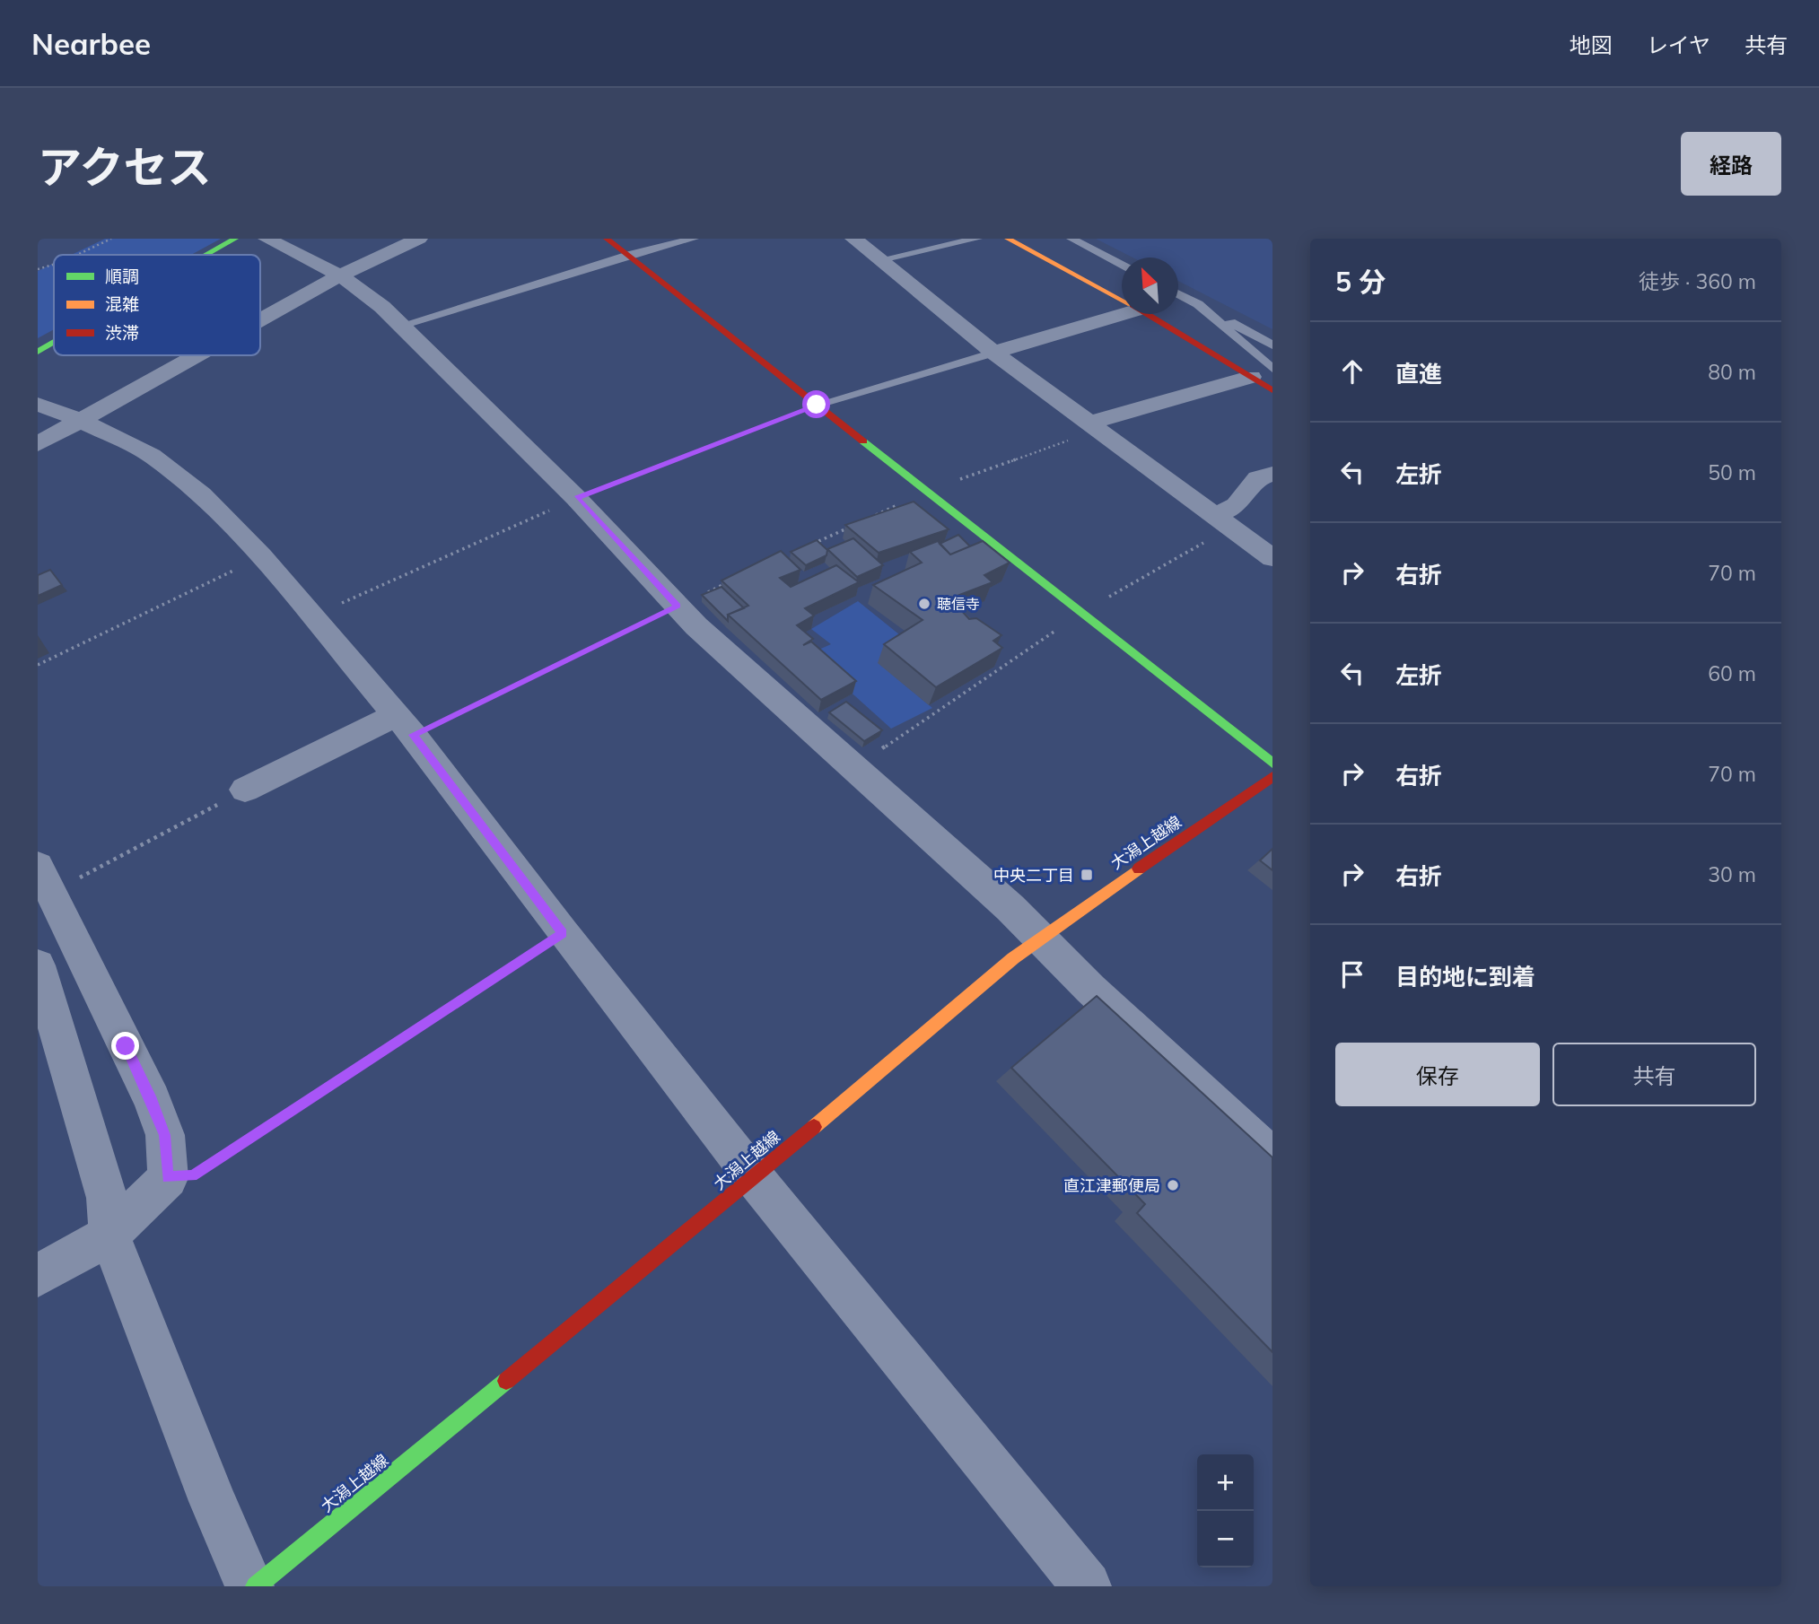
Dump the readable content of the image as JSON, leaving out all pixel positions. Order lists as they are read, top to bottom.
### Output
{
  "streets": {
    "street": ["大潟上越線"]
  },
  "places": {
    "other": ["聴信寺", "直江津郵便局"],
    "transit": ["中央二丁目"]
  },
  "legend": ["順調", "混雑", "渋滞"],
  "north": "top left",
  "page": {
    "header": "Nearbee",
    "nav": ["地図", "レイヤ", "共有"],
    "title": "アクセス",
    "buttons": [
      "経路",
      ["保存", "共有"]
    ],
    "heading": ["5 分", "徒歩 · 360 m"],
    "list": [
      ["直進", "80 m"],
      ["左折", "50 m"],
      ["右折", "70 m"],
      ["左折", "60 m"],
      ["右折", "70 m"],
      ["右折", "30 m"],
      "目的地に到着"
    ],
    "map_buttons": ["+", "−"]
  }
}
